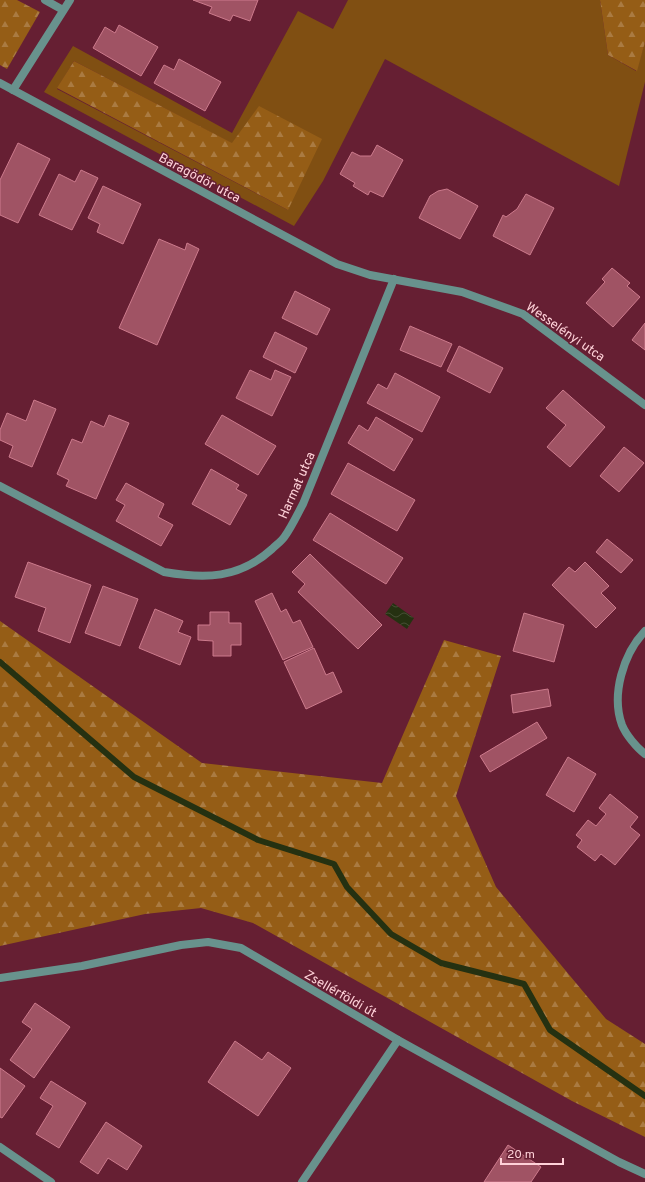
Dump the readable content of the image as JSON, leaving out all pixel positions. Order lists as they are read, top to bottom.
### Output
{
  "streets": {
    "street": [
      "Baragödör utca",
      "Wesselényi utca",
      "Harmat utca",
      "Zsellérföldi út"
    ]
  },
  "crossings": [
    ["Baragödör utca", "Wesselényi utca"],
    ["Baragödör utca", "Harmat utca"],
    ["Wesselényi utca", "Harmat utca"]
  ],
  "scale_bar": "20 m"
}
